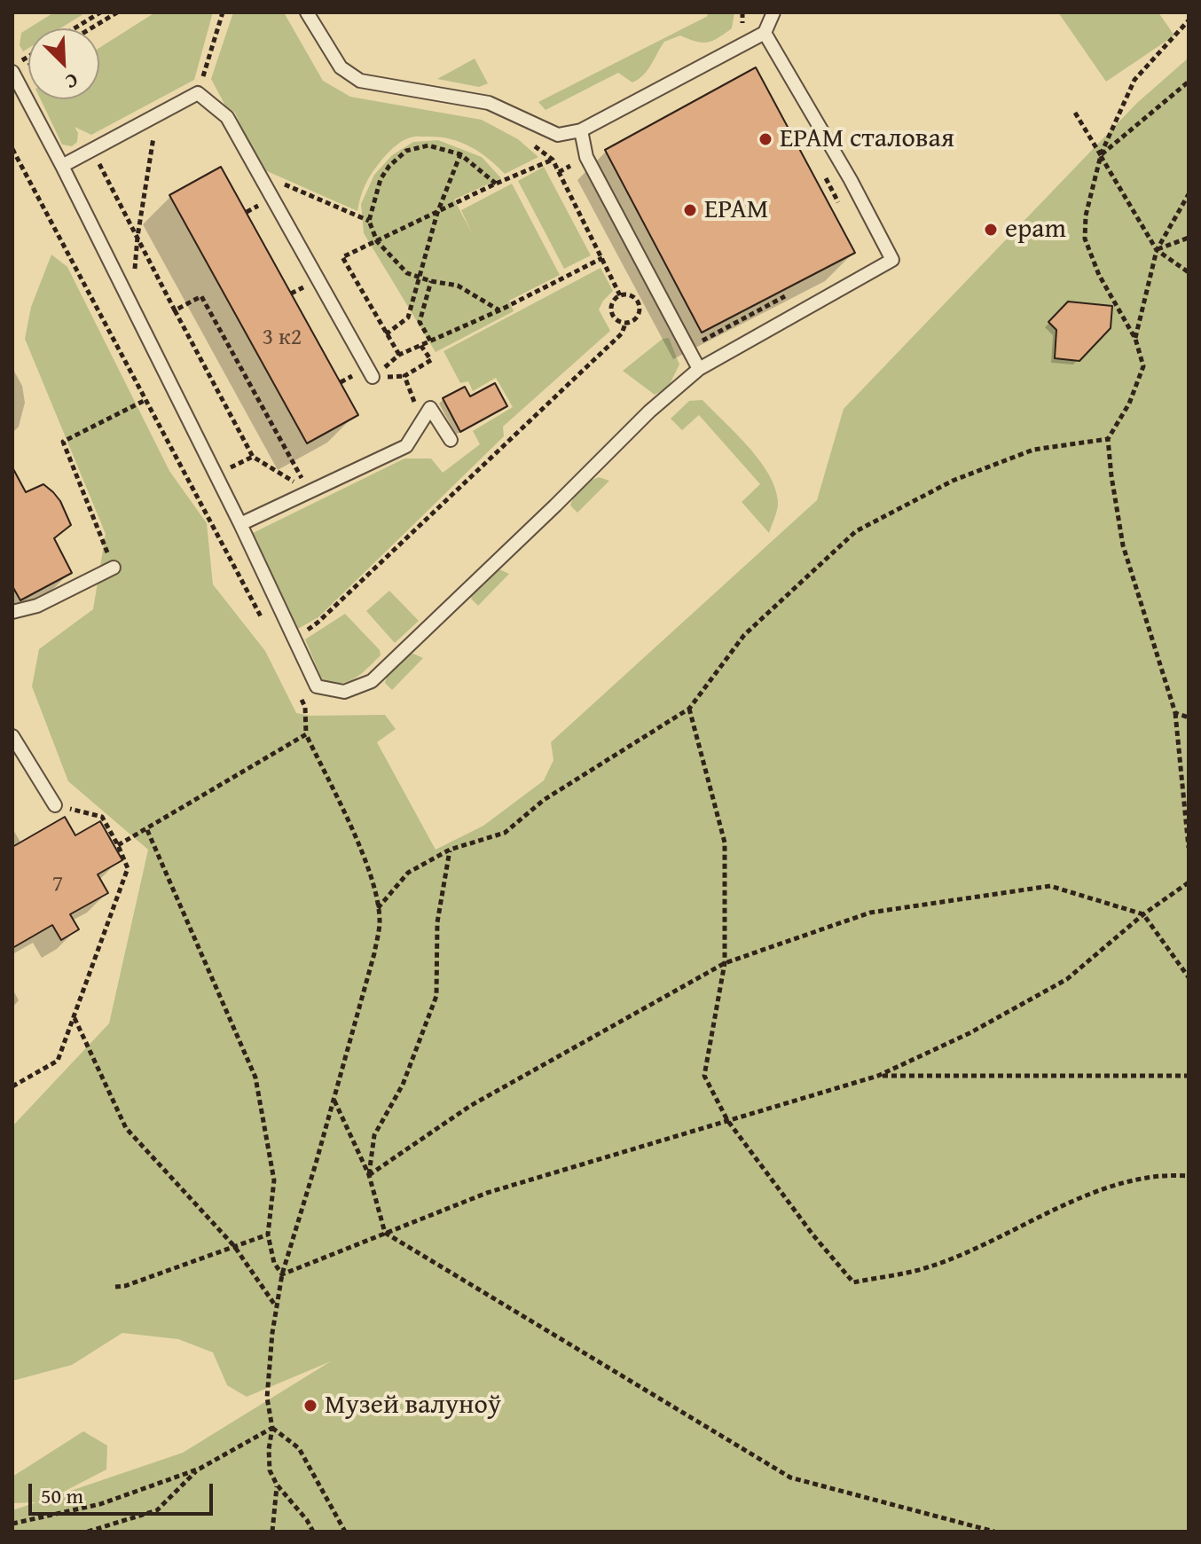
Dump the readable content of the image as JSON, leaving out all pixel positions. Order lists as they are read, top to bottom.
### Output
{
  "places": [
    "EPAM сталовая",
    "EPAM",
    "epam",
    "Музей валуноў"
  ],
  "house_numbers": ["3 к2", "7"],
  "scale_bar": "50 m",
  "north": "bottom right"
}
